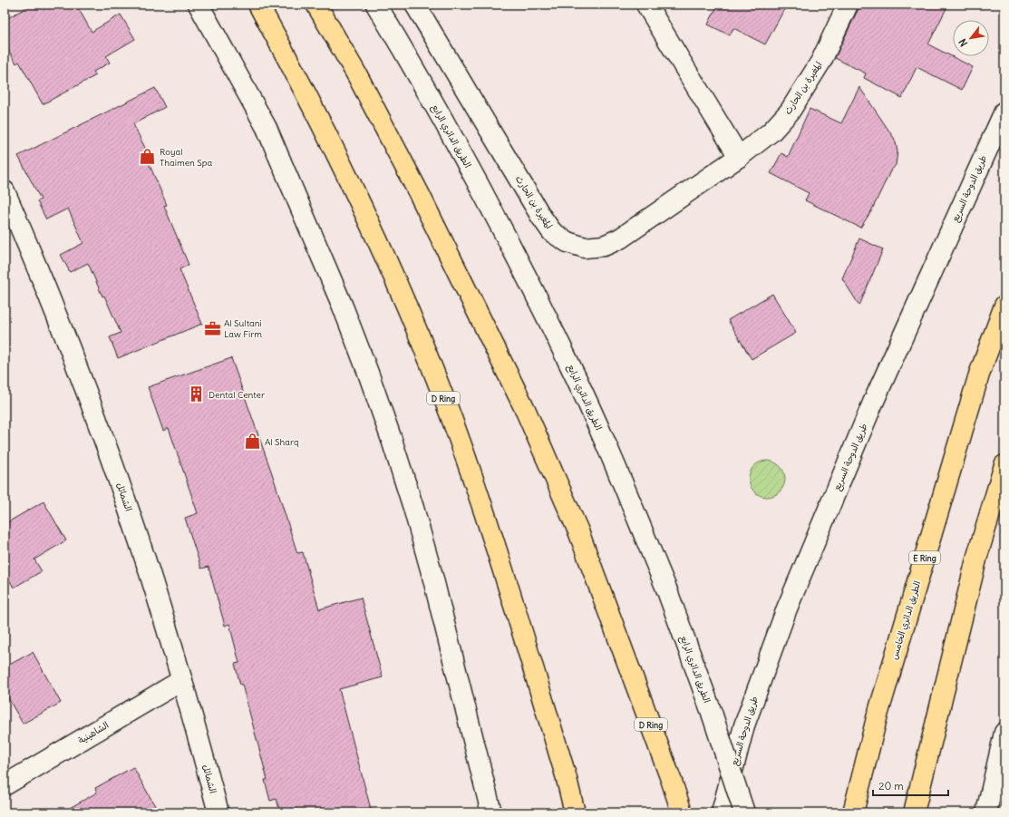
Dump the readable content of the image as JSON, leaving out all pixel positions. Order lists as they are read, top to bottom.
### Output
{
  "streets": {
    "main road": ["D Ring", "E Ring", "الطريق الدائري الخامس"],
    "street": [
      "المغيرة بن الحارث",
      "الطريق الدائري الرابع",
      "طريق الدوحة السريع",
      "الشمائل",
      "الشاهينية"
    ]
  },
  "crossings": [
    ["الشمائل", "الشاهينية"]
  ],
  "places": {
    "shop": ["Royal Thaimen Spa", "Al Sharq"],
    "office": ["Al Sultani Law Firm"],
    "building": ["Dental Center"]
  },
  "scale_bar": "20 m",
  "north": "bottom left"
}
